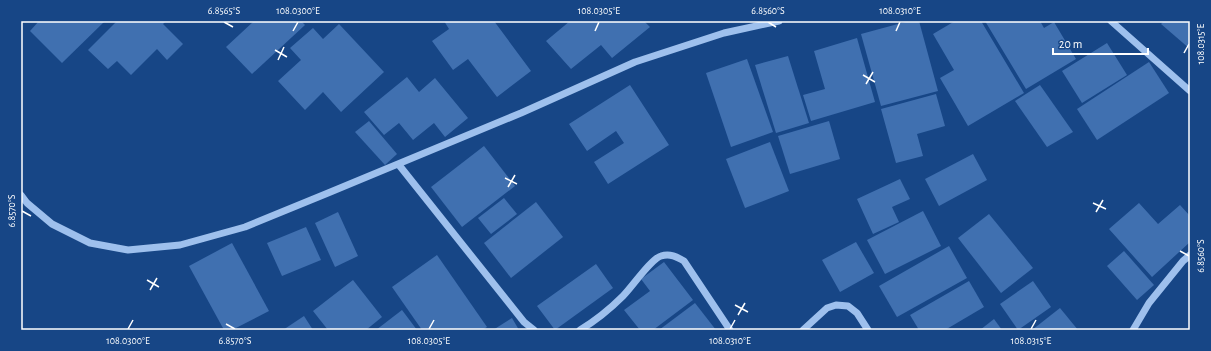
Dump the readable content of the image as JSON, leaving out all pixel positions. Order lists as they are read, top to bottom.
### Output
{
  "scale_bar": "20 m",
  "coordinates": [
    "6.8565°S",
    "108.0300°E",
    "108.0305°E",
    "6.8560°S",
    "108.0310°E",
    "108.0315°E",
    "6.8570°S"
  ]
}
